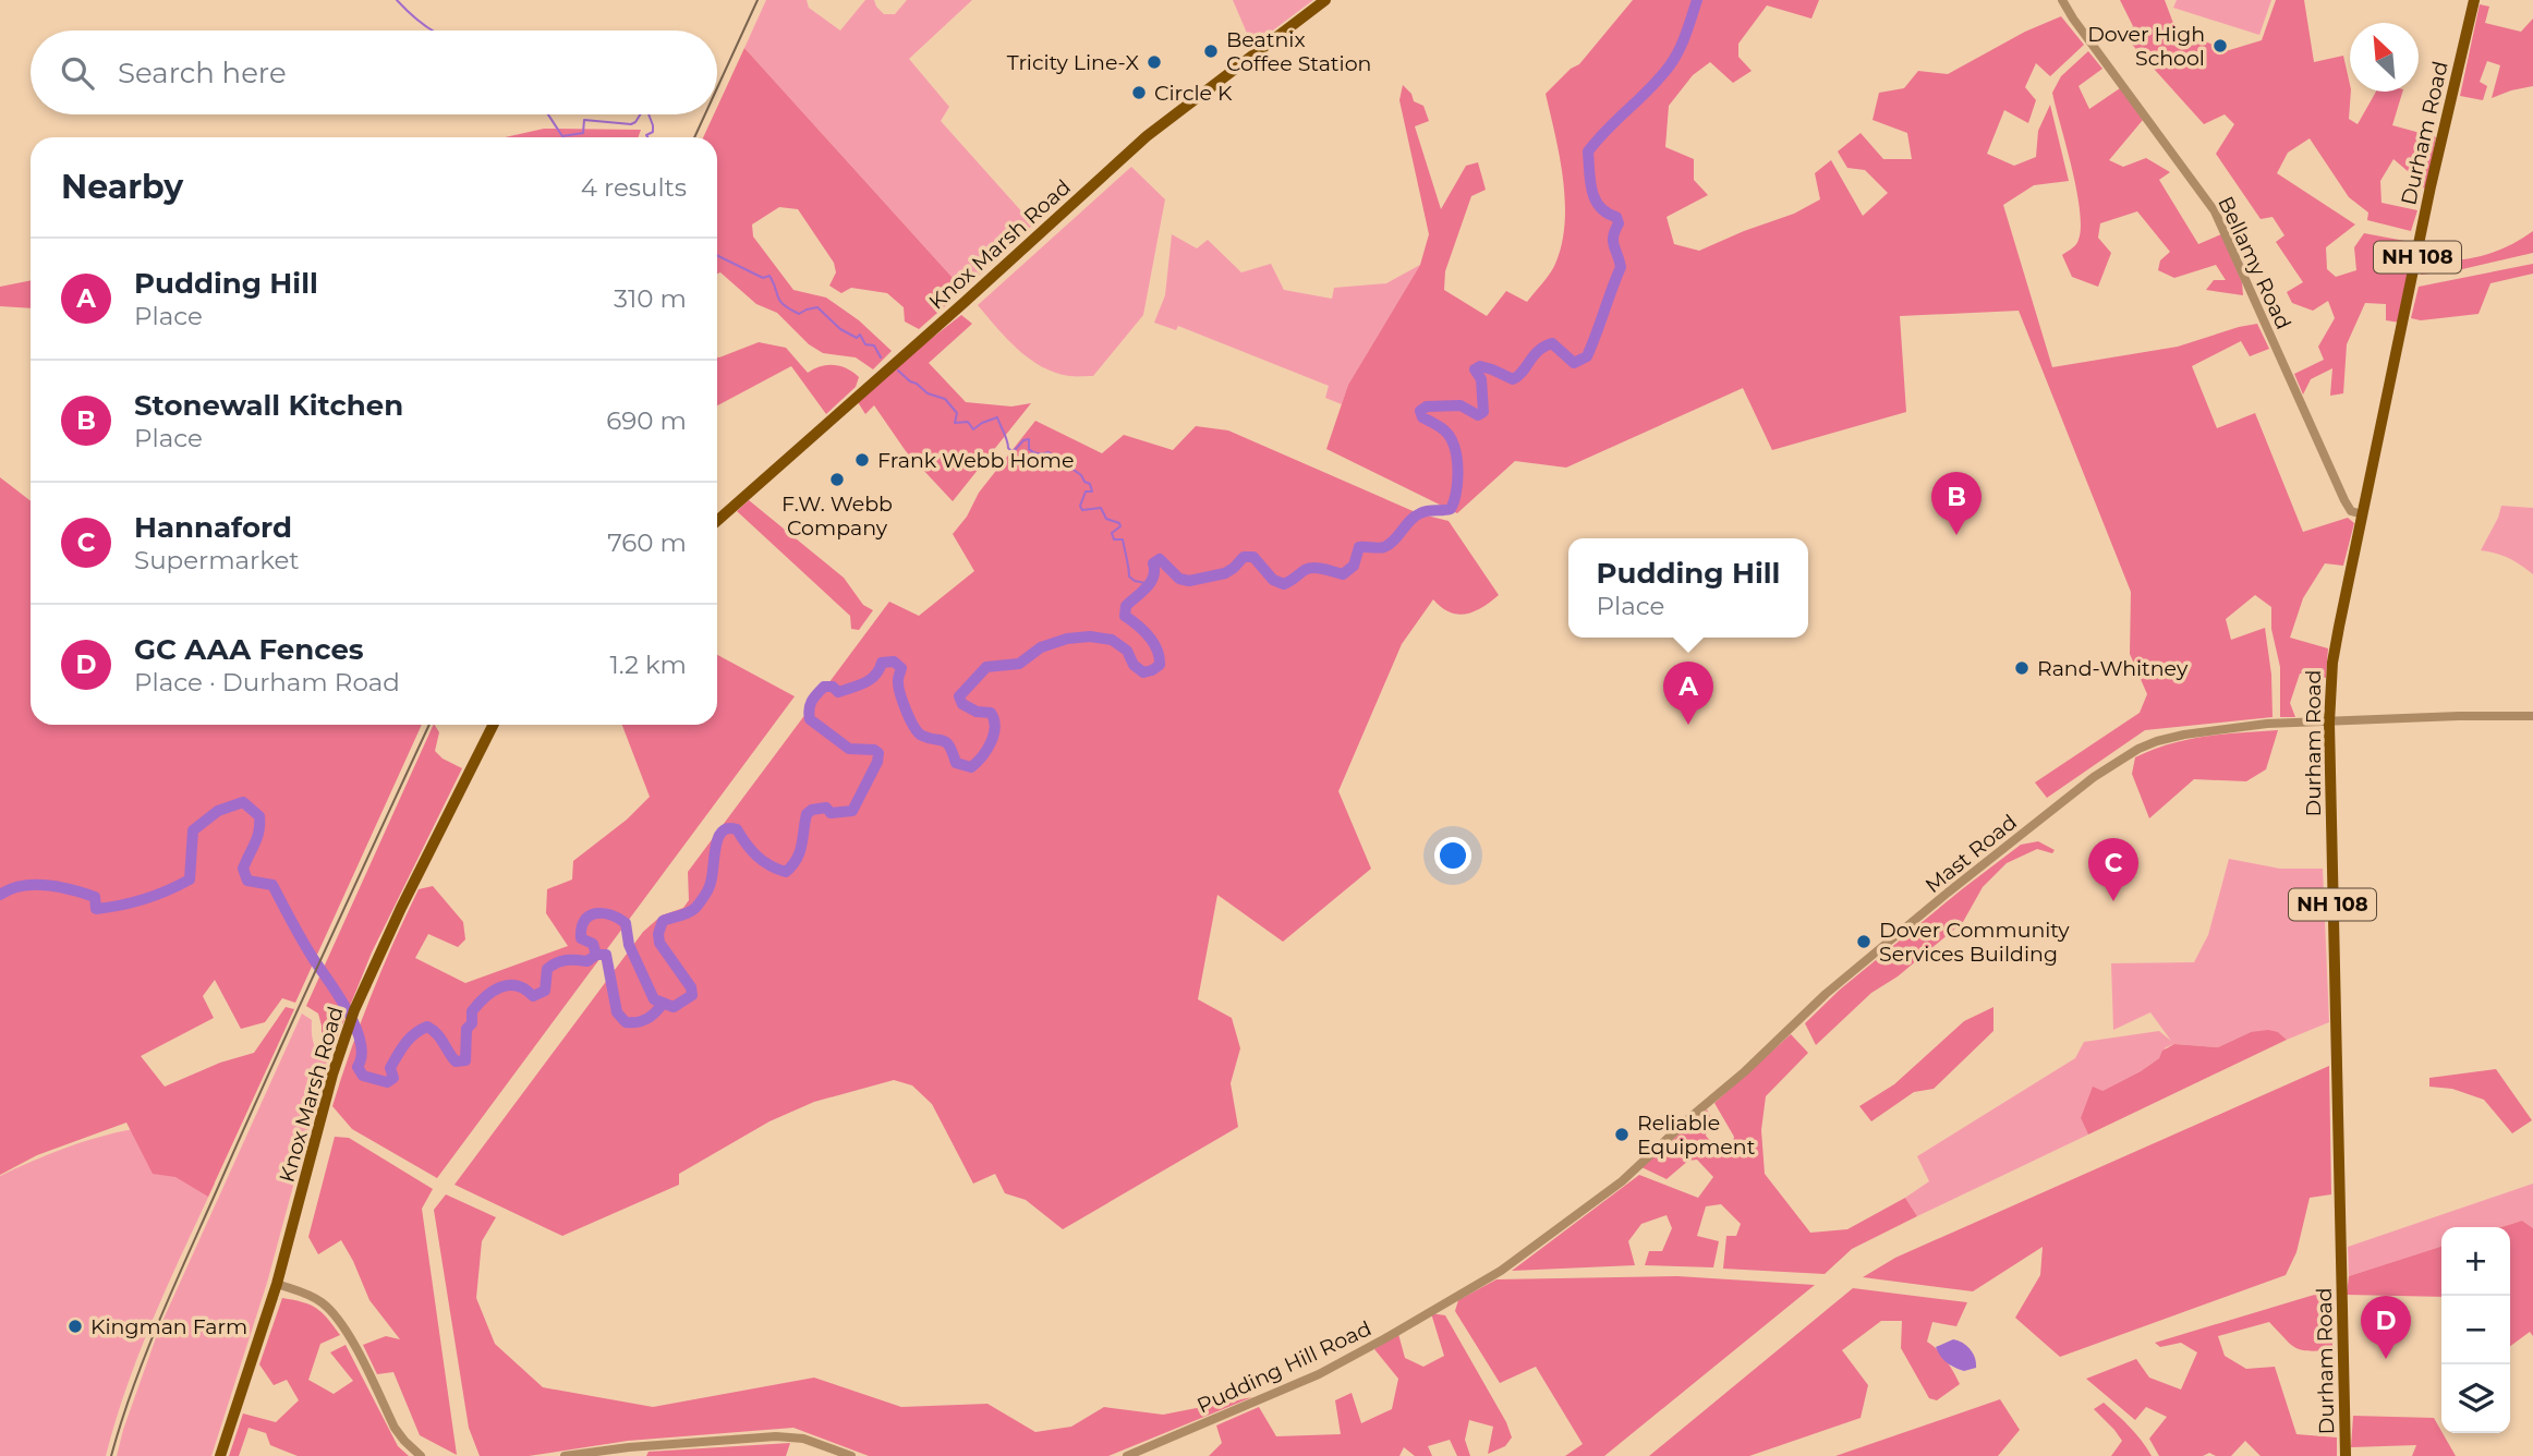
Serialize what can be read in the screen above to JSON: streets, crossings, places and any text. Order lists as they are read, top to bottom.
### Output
{
  "streets": {
    "main road": ["Durham Road", "Knox Marsh Road", "NH 108"],
    "street": ["Bellamy Road", "Mast Road", "Pudding Hill Road"]
  },
  "crossings": [
    ["Durham Road", "Bellamy Road"],
    ["Durham Road", "Mast Road"],
    ["Mast Road", "Pudding Hill Road"]
  ],
  "places": [
    "Dover High School",
    "Beatnix Coffee Station",
    "Tricity Line-X",
    "Circle K",
    "Frank Webb Home",
    "F.W. Webb Company",
    "Rand-Whitney",
    "Dover Community Services Building",
    "Reliable Equipment",
    "Kingman Farm"
  ],
  "north": "top left",
  "page": {
    "search": "Search here",
    "heading": ["Nearby", "4 results"],
    "list": [
      {
        "mark": "A",
        "name": "Pudding Hill",
        "note": "Place",
        "value": "310 m"
      },
      {
        "mark": "B",
        "name": "Stonewall Kitchen",
        "note": "Place",
        "value": "690 m"
      },
      {
        "mark": "C",
        "name": "Hannaford",
        "note": "Supermarket",
        "value": "760 m"
      },
      {
        "mark": "D",
        "name": "GC AAA Fences",
        "note": "Place · Durham Road",
        "value": "1.2 km"
      }
    ],
    "pins": [
      "B",
      "A",
      "C",
      "D"
    ],
    "popup": ["Pudding Hill", "Place"],
    "map_buttons": ["+", "−"]
  }
}
